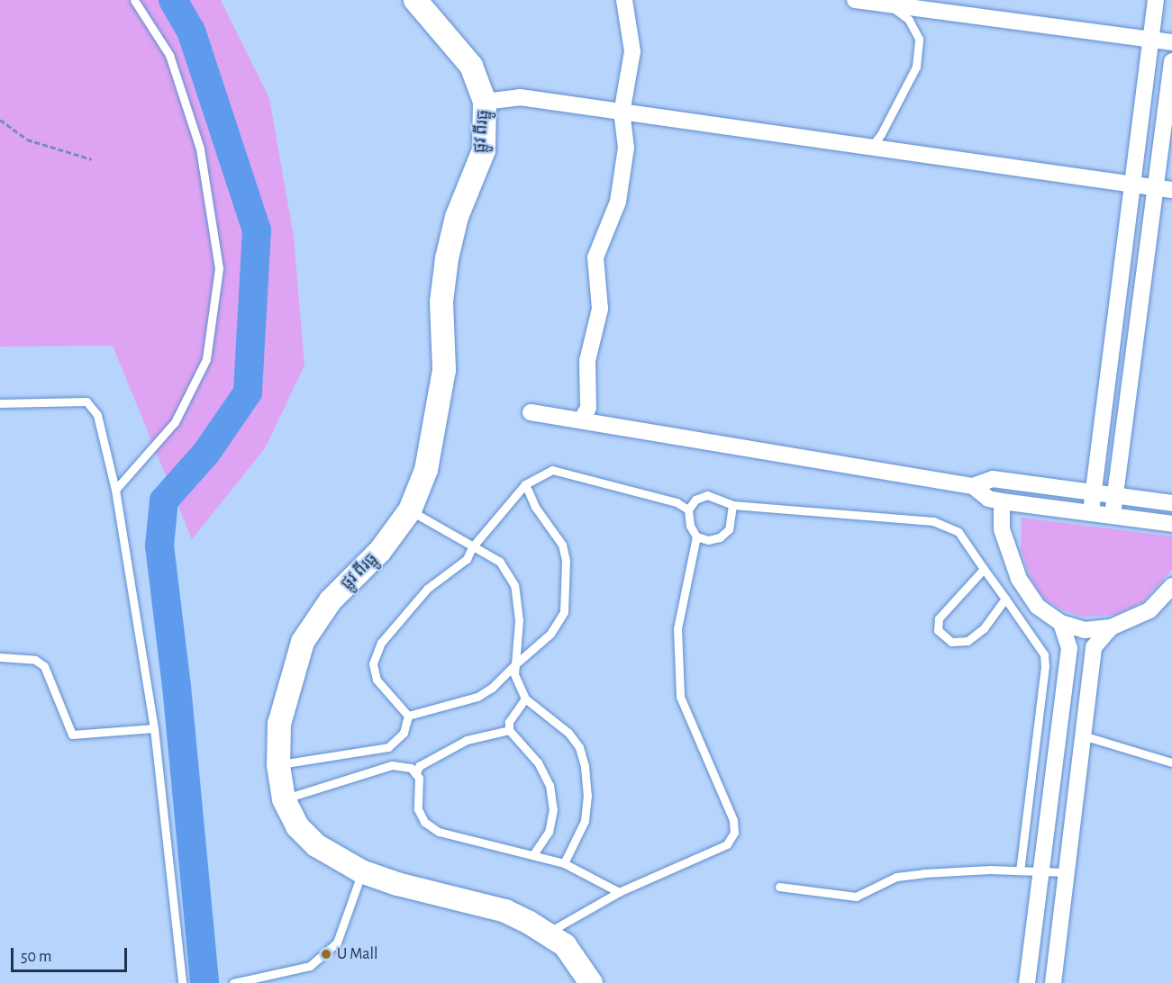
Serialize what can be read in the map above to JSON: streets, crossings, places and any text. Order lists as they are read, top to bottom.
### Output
{
  "streets": {
    "main road": ["ផ្លូវ ពីរធ្នូ"]
  },
  "places": ["U Mall"],
  "scale_bar": "50 m"
}
